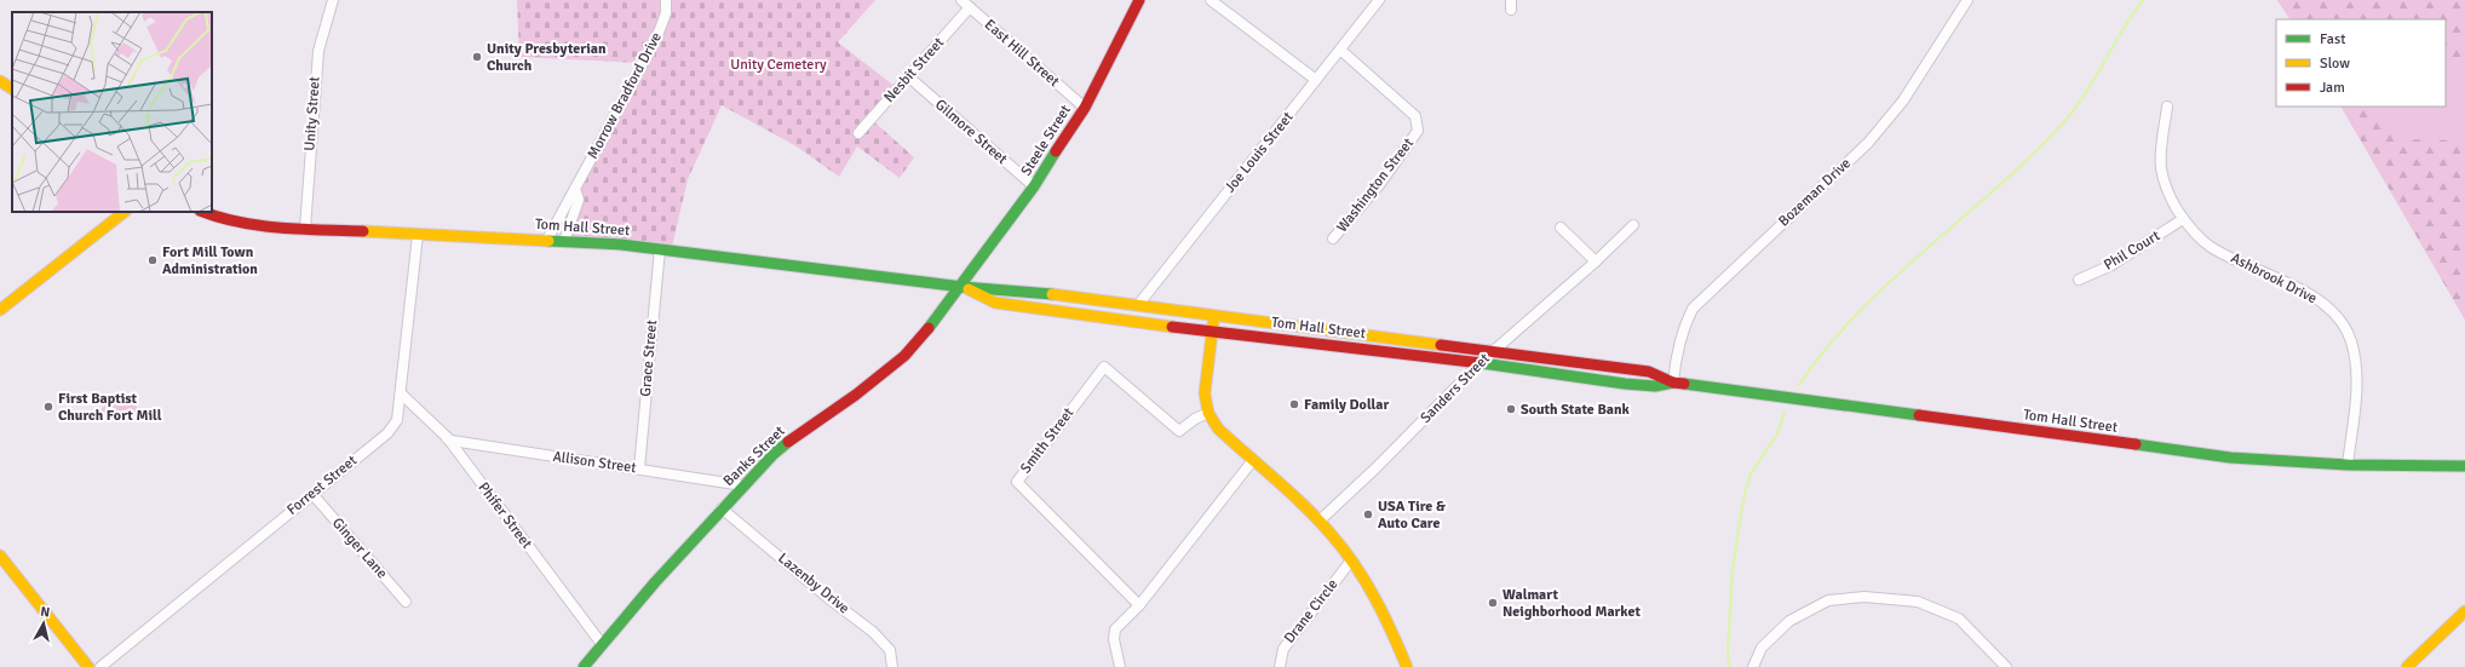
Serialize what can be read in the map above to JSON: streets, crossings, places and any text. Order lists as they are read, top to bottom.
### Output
{
  "streets": {
    "main road": ["Steele Street", "Tom Hall Street", "Banks Street"],
    "street": [
      "East Hill Street",
      "Nesbit Street",
      "Morrow Bradford Drive",
      "Unity Street",
      "Gilmore Street",
      "Joe Louis Street",
      "Washington Street",
      "Bozeman Drive",
      "Phil Court",
      "Ashbrook Drive",
      "Grace Street",
      "Sanders Street",
      "Smith Street",
      "Allison Street",
      "Forrest Street",
      "Phifer Street",
      "Ginger Lane",
      "Lazenby Drive",
      "Drane Circle"
    ]
  },
  "crossings": [
    ["East Hill Street", "Nesbit Street"],
    ["East Hill Street", "Steele Street"],
    ["Nesbit Street", "Gilmore Street"],
    ["Morrow Bradford Drive", "Tom Hall Street"],
    ["Unity Street", "Tom Hall Street"],
    ["Gilmore Street", "Steele Street"],
    ["Steele Street", "Tom Hall Street"],
    ["Steele Street", "Banks Street"],
    ["Joe Louis Street", "Washington Street"],
    ["Joe Louis Street", "Tom Hall Street"],
    ["Bozeman Drive", "Tom Hall Street"],
    ["Tom Hall Street", "Ashbrook Drive"],
    ["Tom Hall Street", "Grace Street"],
    ["Tom Hall Street", "Sanders Street"],
    ["Tom Hall Street", "Banks Street"],
    ["Tom Hall Street", "Forrest Street"],
    ["Phil Court", "Ashbrook Drive"],
    ["Grace Street", "Allison Street"],
    ["Banks Street", "Allison Street"],
    ["Banks Street", "Phifer Street"],
    ["Banks Street", "Lazenby Drive"],
    ["Allison Street", "Phifer Street"],
    ["Forrest Street", "Phifer Street"],
    ["Forrest Street", "Ginger Lane"]
  ],
  "parks": ["Unity Cemetery"],
  "places": [
    "Unity Presbyterian Church",
    "Fort Mill Town Administration",
    "Family Dollar",
    "First Baptist Church Fort Mill",
    "South State Bank",
    "USA Tire & Auto Care",
    "Walmart Neighborhood Market"
  ],
  "legend": ["Fast", "Slow", "Jam"],
  "north": "top"
}
